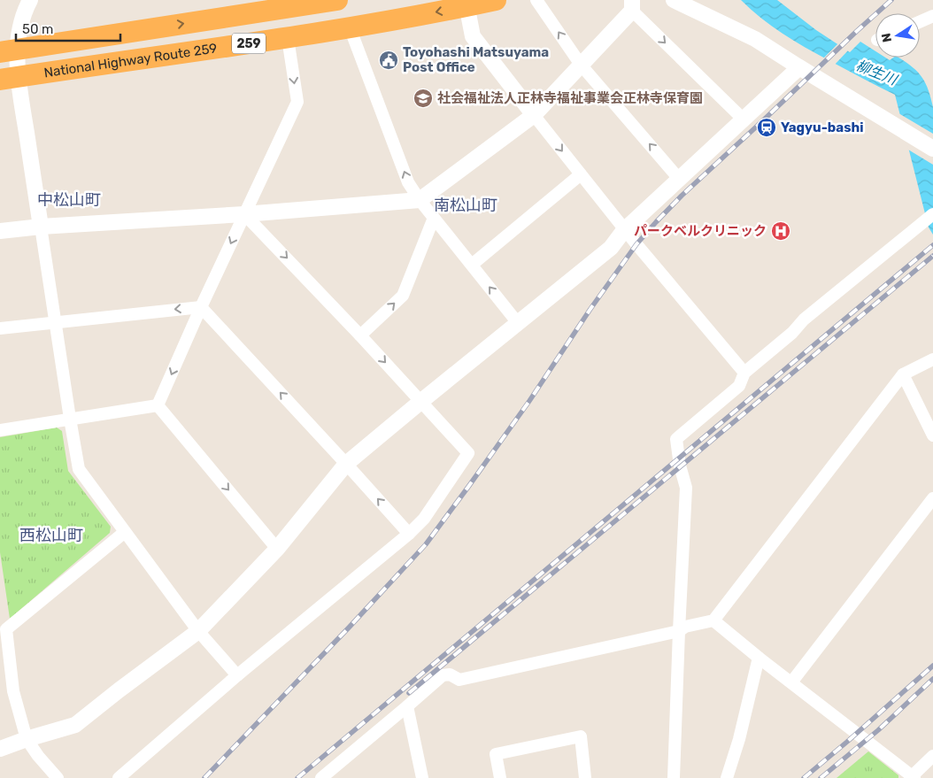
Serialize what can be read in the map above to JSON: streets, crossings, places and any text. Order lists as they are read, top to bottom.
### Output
{
  "streets": {
    "highway": ["259", "National Highway Route 259"]
  },
  "districts": ["中松山町", "南松山町", "西松山町"],
  "water": ["柳生川"],
  "places": {
    "public building": ["Toyohashi Matsuyama Post Office"],
    "school or university": ["社会福祉法人正林寺福祉事業会正林寺保育園"],
    "station": ["Yagyu-bashi"],
    "hospital": ["パークベルクリニック"]
  },
  "scale_bar": "50 m",
  "north": "left"
}
